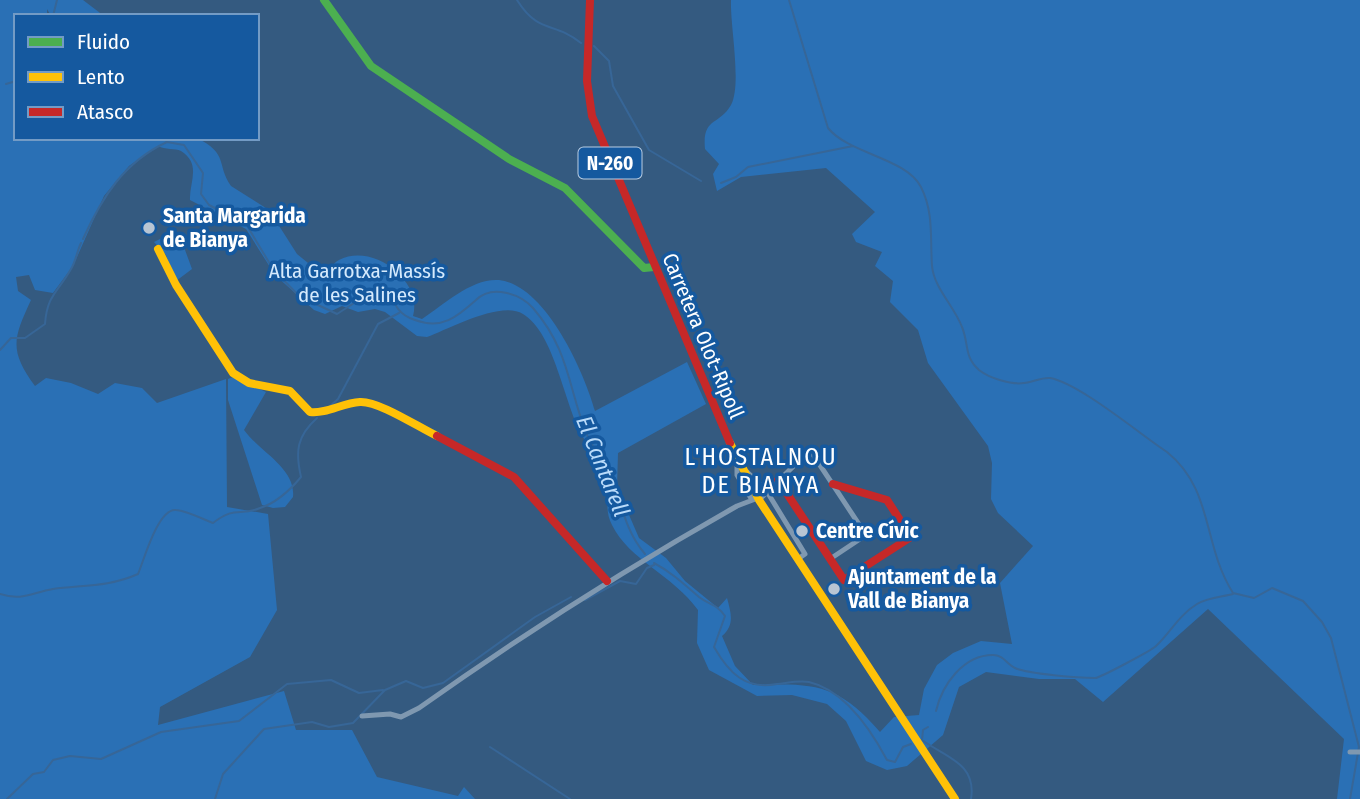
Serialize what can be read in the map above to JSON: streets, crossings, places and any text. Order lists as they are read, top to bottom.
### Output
{
  "streets": {
    "street": ["N-260", "Carretera Olot-Ripoll"]
  },
  "districts": ["L'HOSTALNOU DE BIANYA"],
  "water": ["El Cantarell"],
  "parks": ["Alta Garrotxa-Massís de les Salines"],
  "places": ["Santa Margarida de Bianya", "Centre Cívic", "Ajuntament de la Vall de Bianya"],
  "legend": ["Fluido", "Lento", "Atasco"]
}
